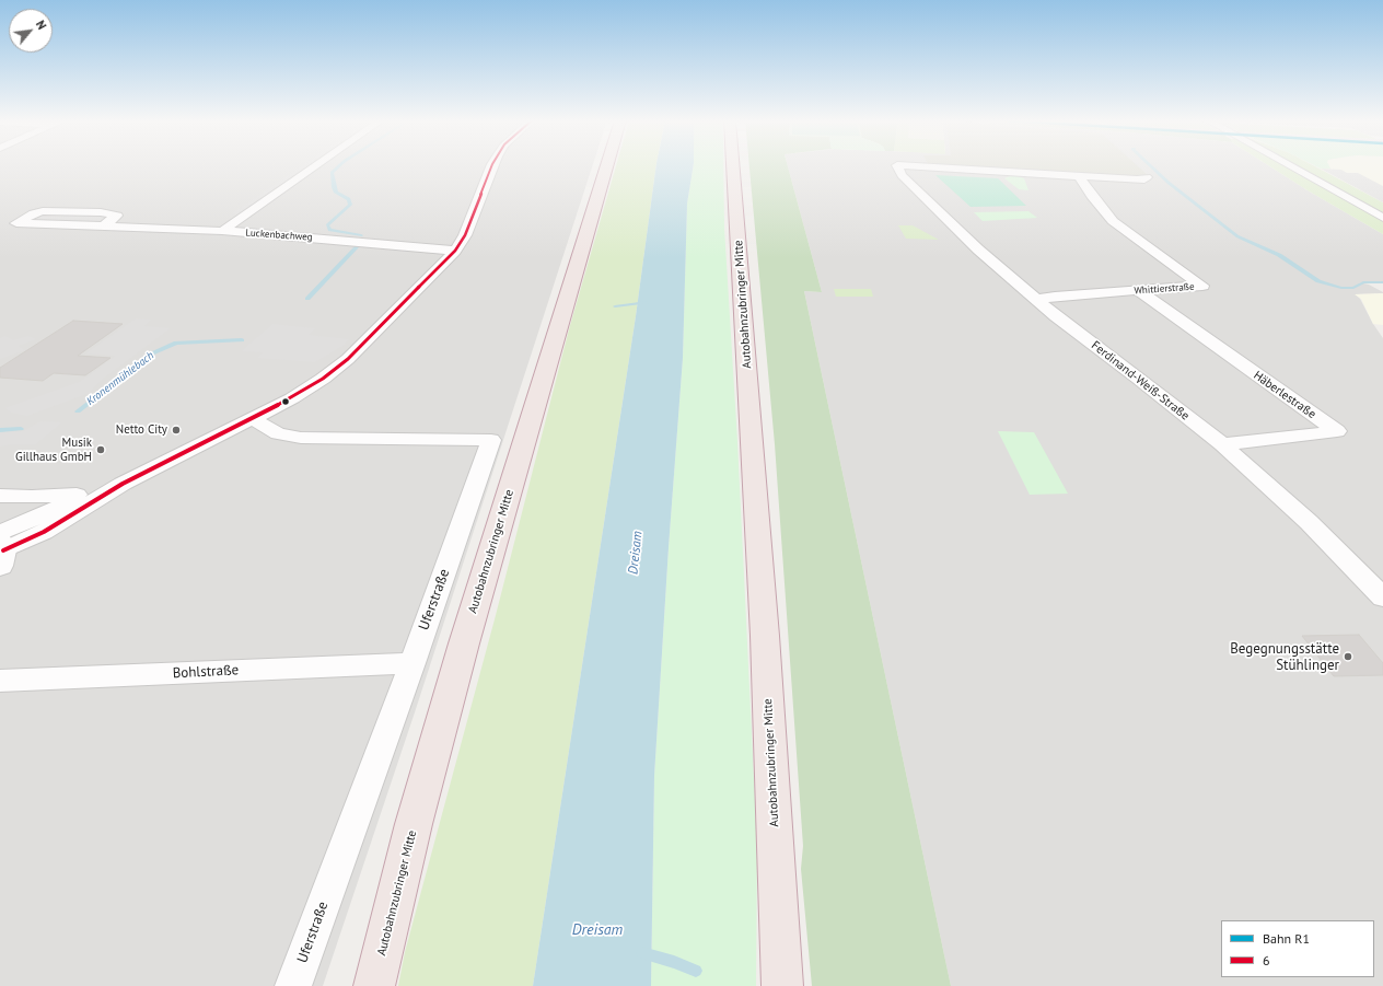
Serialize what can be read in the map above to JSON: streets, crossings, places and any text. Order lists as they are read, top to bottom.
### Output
{
  "streets": {
    "highway": ["Autobahnzubringer Mitte"],
    "street": [
      "Luckenbachweg",
      "Whittierstraße",
      "Ferdinand-Weiß-Straße",
      "Häberlestraße",
      "Uferstraße",
      "Bohlstraße"
    ]
  },
  "crossings": [
    ["Whittierstraße", "Ferdinand-Weiß-Straße"],
    ["Whittierstraße", "Häberlestraße"],
    ["Ferdinand-Weiß-Straße", "Häberlestraße"],
    ["Uferstraße", "Bohlstraße"]
  ],
  "water": ["Kronenmühlebach", "Dreisam"],
  "places": ["Netto City", "Musik Gillhaus GmbH", "Begegnungsstätte Stühlinger"],
  "lines": ["transit line 6"],
  "legend": ["Bahn R1", "6"],
  "north": "top right"
}
